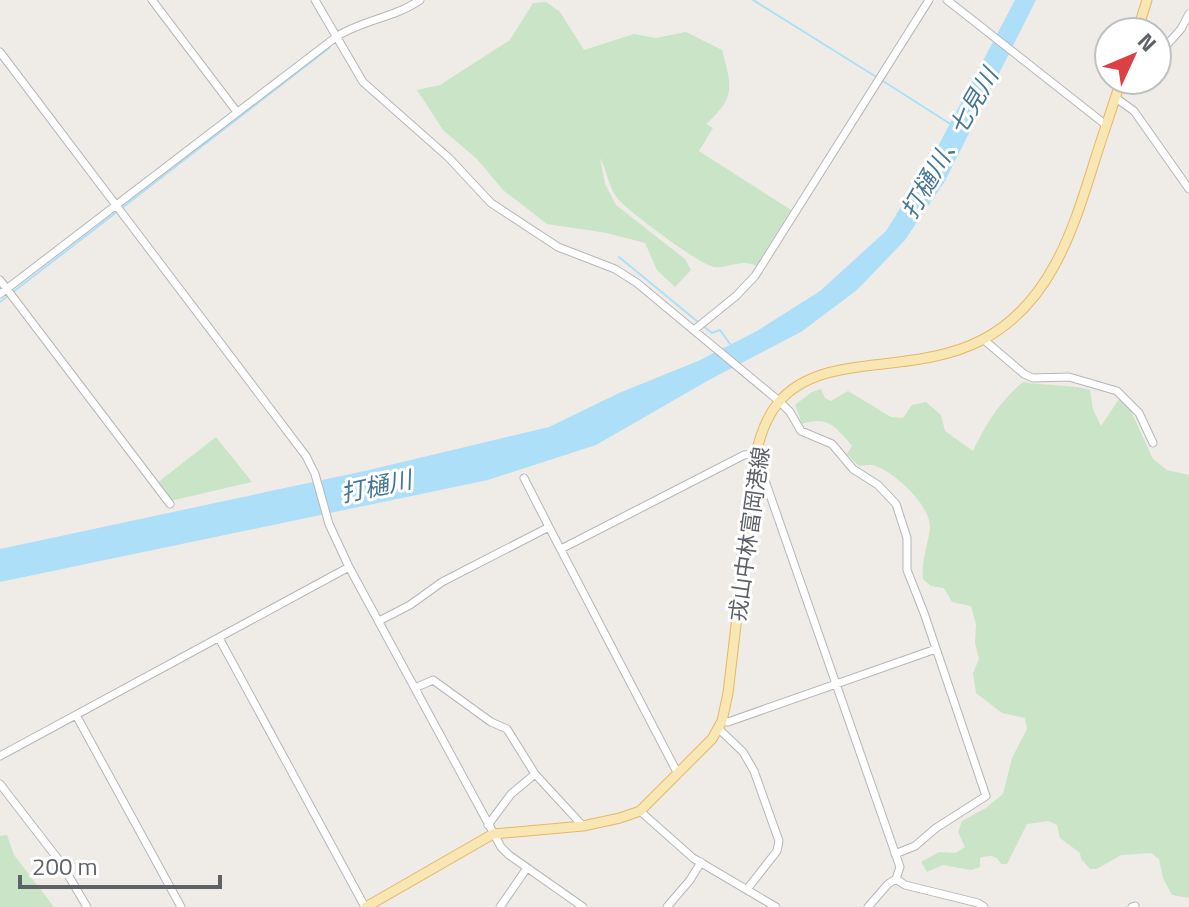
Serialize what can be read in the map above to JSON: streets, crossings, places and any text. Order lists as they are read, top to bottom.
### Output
{
  "streets": {
    "main road": ["戎山中林富岡港線"]
  },
  "water": ["打樋川、七見川", "打樋川"],
  "scale_bar": "200 m",
  "north": "top right"
}
